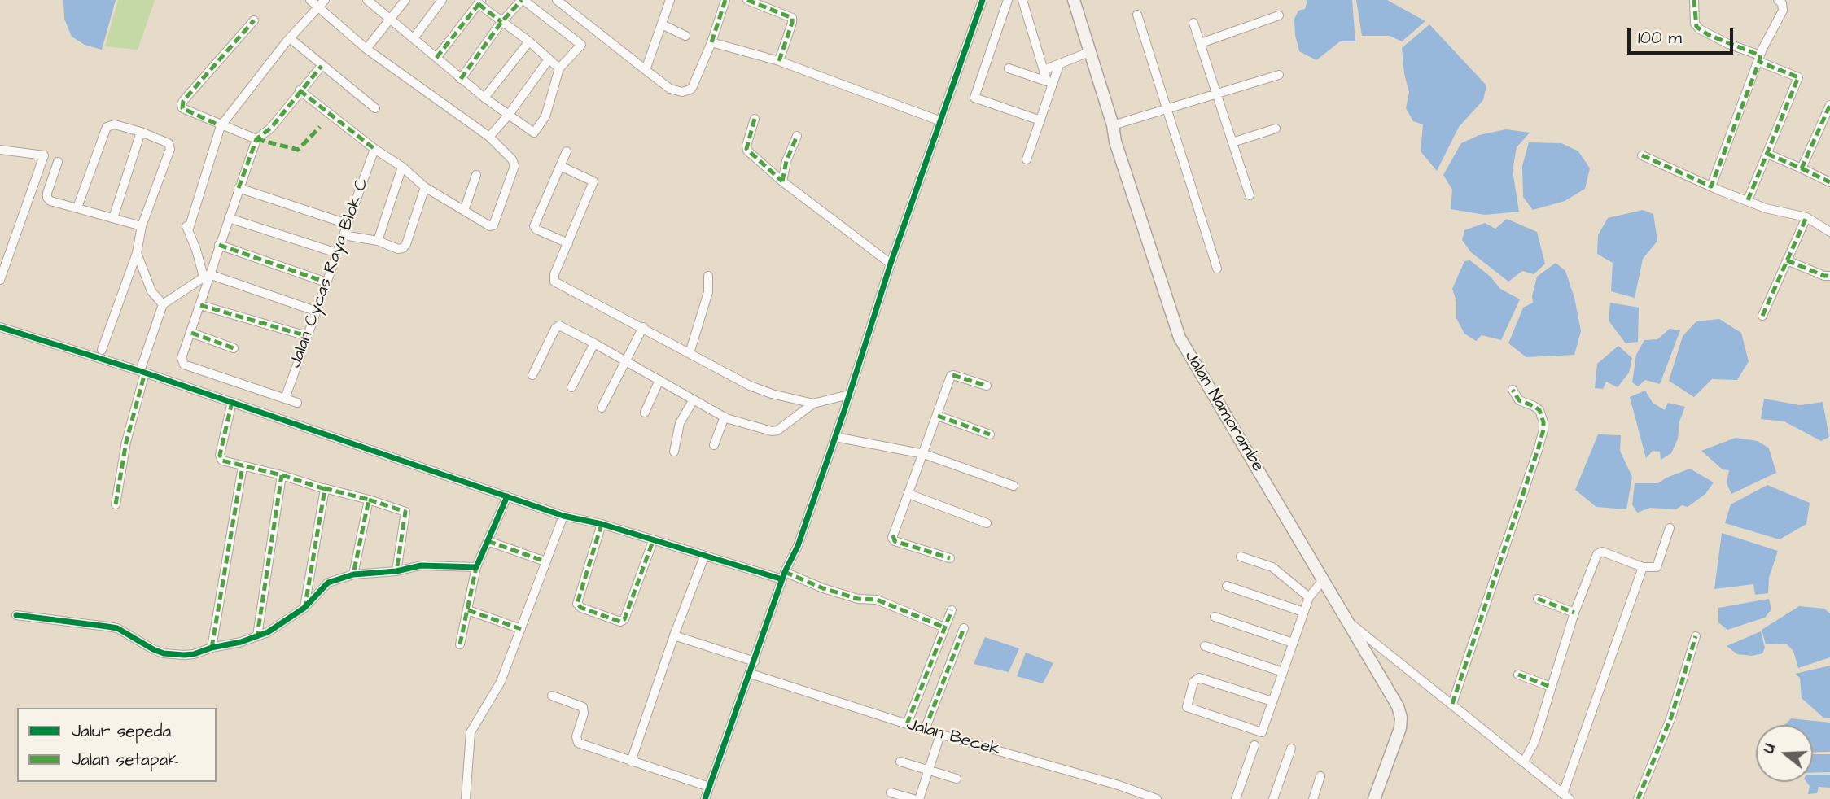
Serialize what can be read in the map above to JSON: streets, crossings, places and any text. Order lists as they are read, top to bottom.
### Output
{
  "streets": {
    "main road": ["Jalan Namorambe"],
    "street": ["Jalan Cycas Raya Blok C", "Jalan Becek"]
  },
  "legend": ["Jalur sepeda", "Jalan setapak"],
  "scale_bar": "100 m",
  "north": "left"
}
